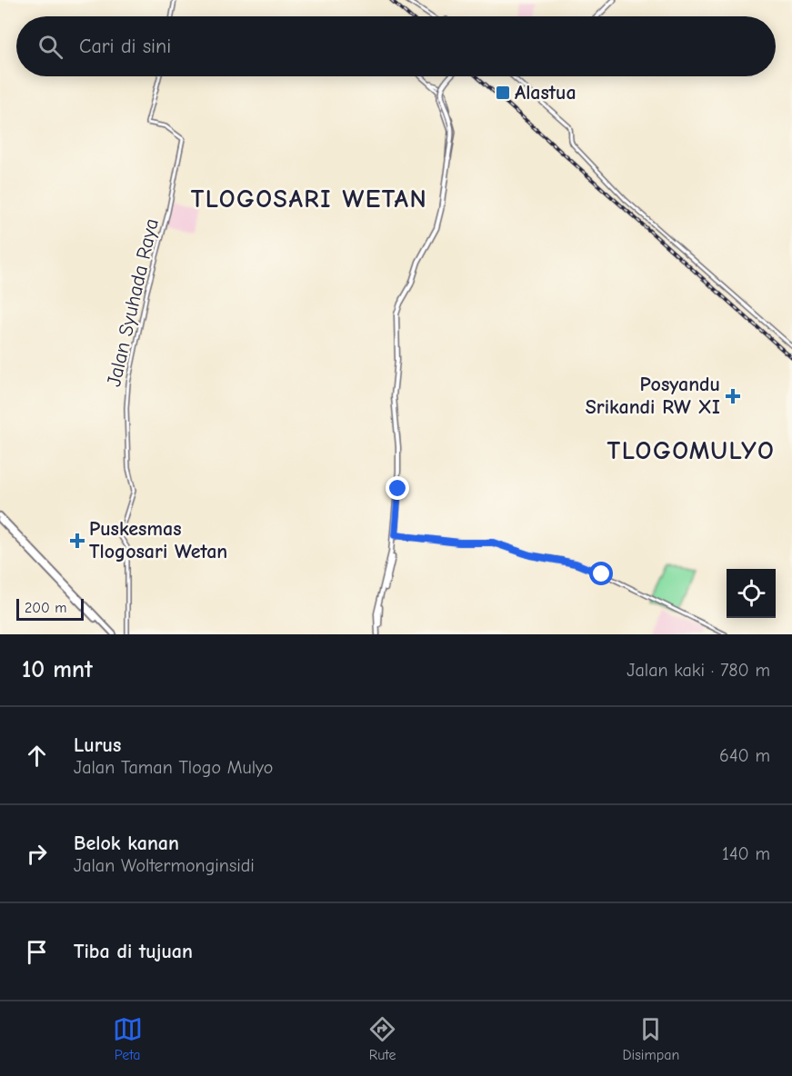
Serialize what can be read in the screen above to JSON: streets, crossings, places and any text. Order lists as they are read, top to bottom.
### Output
{
  "streets": {
    "street": ["Jalan Syuhada Raya"]
  },
  "districts": ["TLOGOSARI WETAN", "TLOGOMULYO"],
  "places": {
    "transit": ["Alastua"],
    "health": ["Posyandu Srikandi RW XI", "Puskesmas Tlogosari Wetan"]
  },
  "scale_bar": "200 m",
  "page": {
    "search": "Cari di sini",
    "scale": "200 m",
    "heading": ["10 mnt", "Jalan kaki · 780 m"],
    "list": [
      ["Lurus", "Jalan Taman Tlogo Mulyo", "640 m"],
      ["Belok kanan", "Jalan Woltermonginsidi", "140 m"],
      "Tiba di tujuan"
    ],
    "nav": ["Peta", "Rute", "Disimpan"]
  }
}
